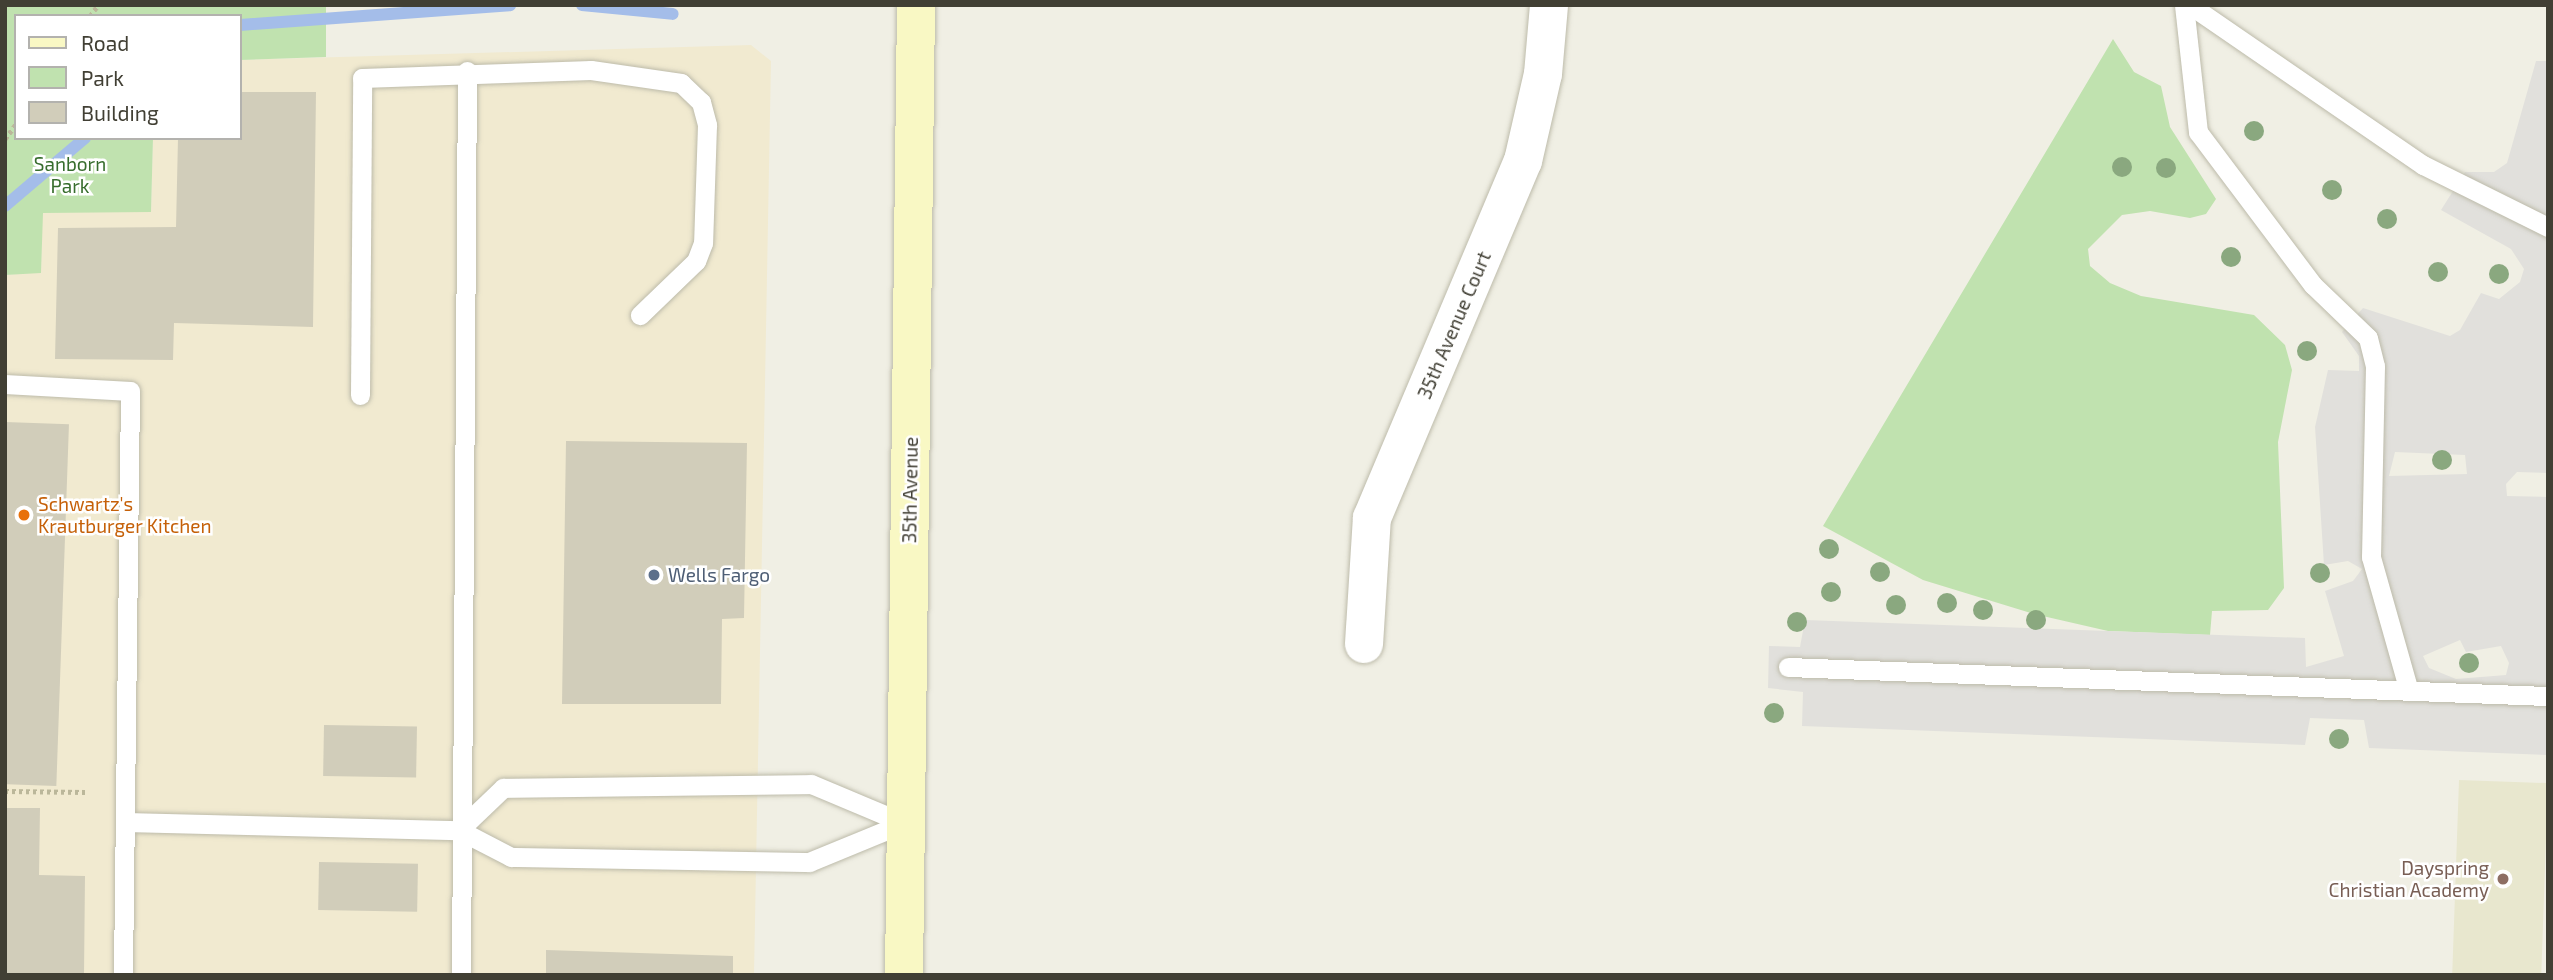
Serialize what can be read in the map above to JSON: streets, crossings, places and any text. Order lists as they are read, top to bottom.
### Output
{
  "streets": {
    "main road": ["35th Avenue"],
    "street": ["35th Avenue Court"]
  },
  "parks": ["Sanborn Park"],
  "places": ["Schwartz's Krautburger Kitchen", "Wells Fargo", "Dayspring Christian Academy"],
  "legend": ["Road", "Park", "Building"]
}
